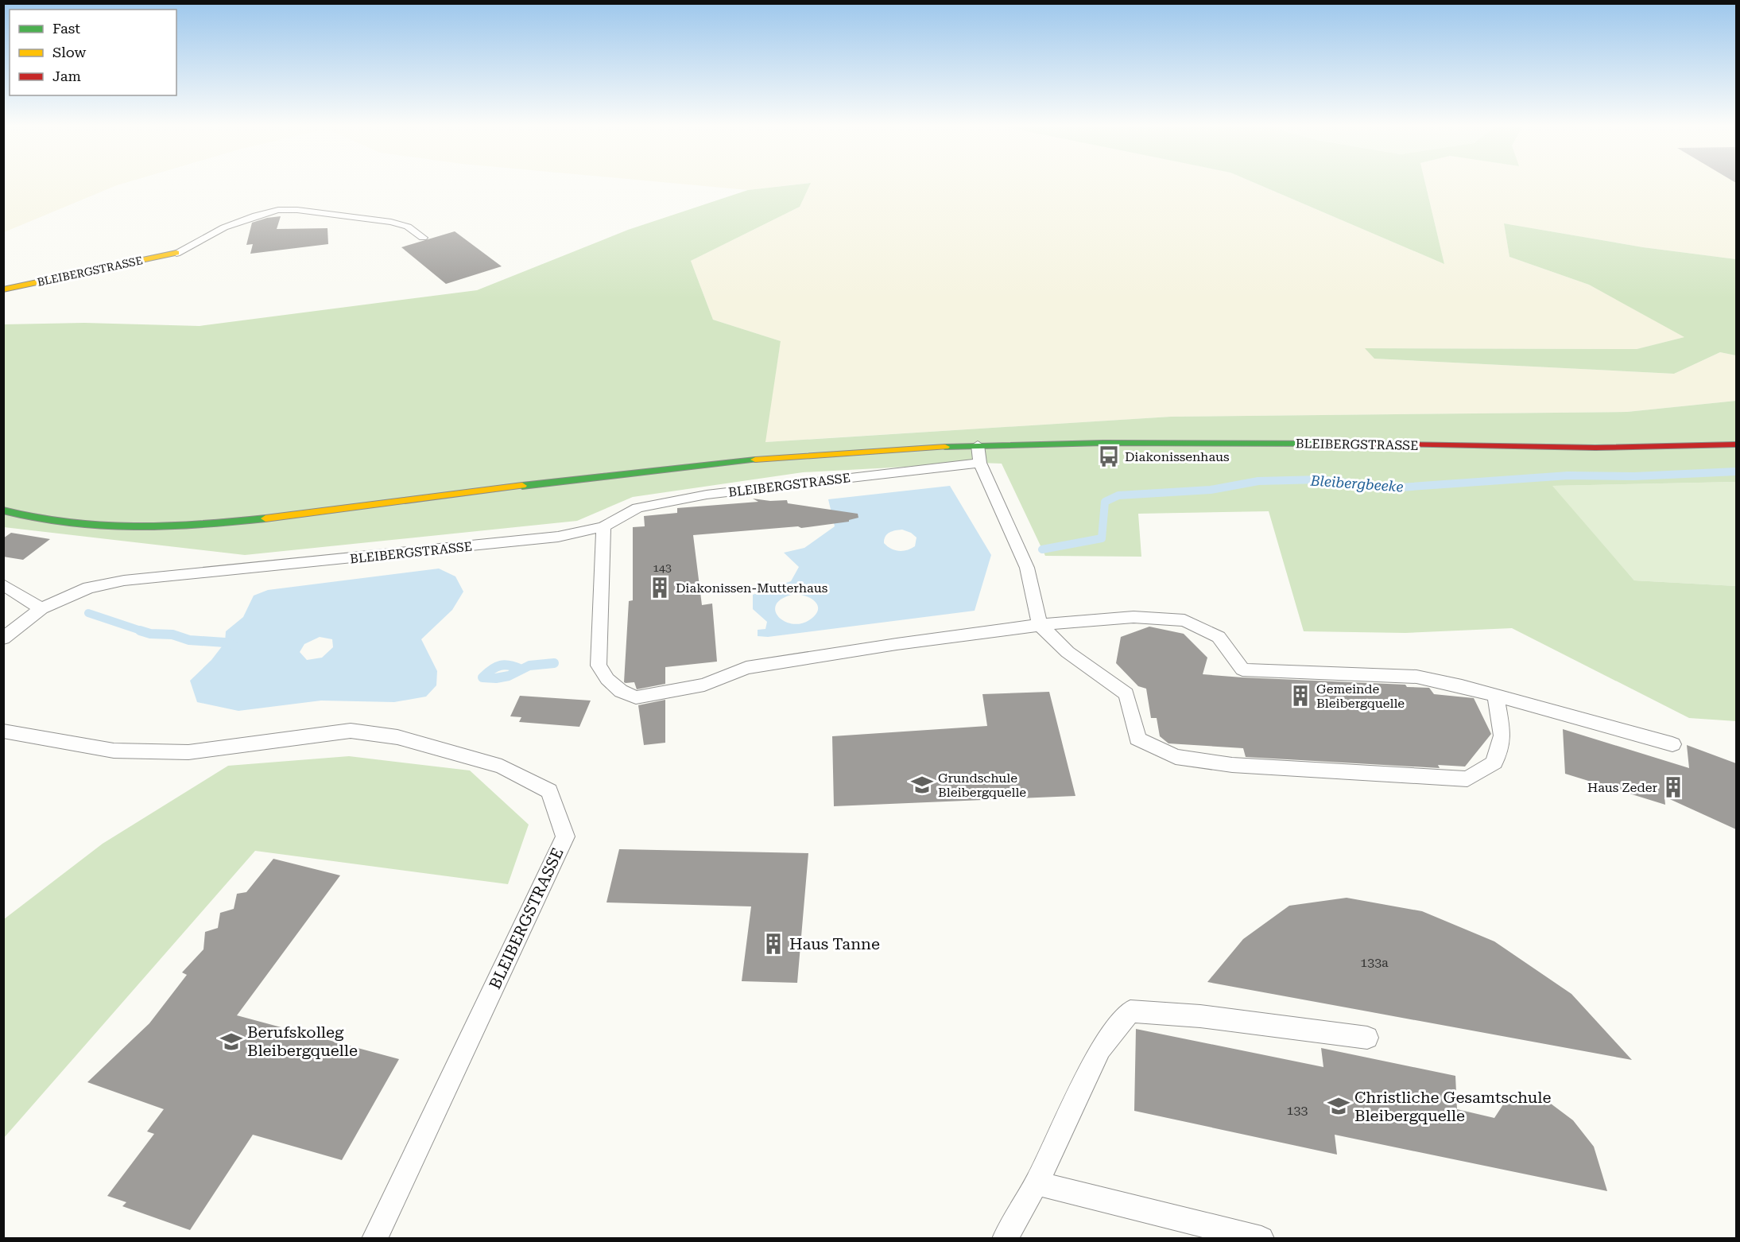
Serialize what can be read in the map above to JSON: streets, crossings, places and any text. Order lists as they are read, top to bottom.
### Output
{
  "streets": {
    "street": ["BLEIBERGSTRASSE"]
  },
  "water": ["Bleibergbeeke"],
  "places": {
    "bus stop": ["Diakonissenhaus"],
    "building": [
      "Diakonissen-Mutterhaus",
      "Gemeinde Bleibergquelle",
      "Haus Zeder",
      "Haus Tanne"
    ],
    "school or university": ["Grundschule Bleibergquelle", "Berufskolleg Bleibergquelle", "Christliche Gesamtschule Bleibergquelle"]
  },
  "house_numbers": ["143", "133a", "133"],
  "legend": ["Fast", "Slow", "Jam"]
}
